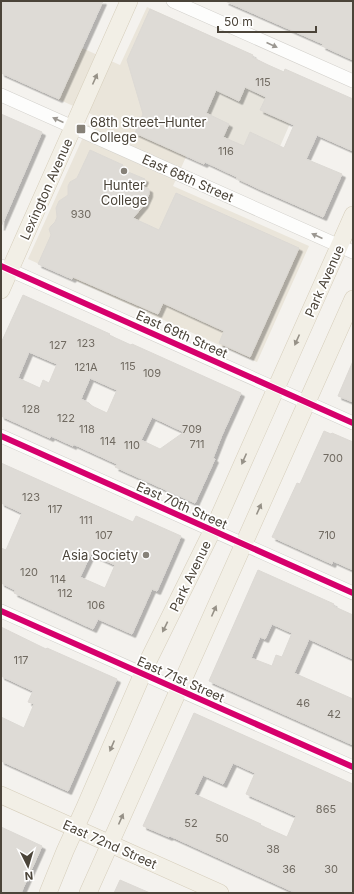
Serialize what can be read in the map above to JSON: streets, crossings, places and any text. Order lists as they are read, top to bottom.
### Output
{
  "streets": {
    "main road": ["Lexington Avenue", "Park Avenue", "East 72nd Street"],
    "street": [
      "East 68th Street",
      "East 69th Street",
      "East 70th Street",
      "East 71st Street"
    ]
  },
  "crossings": [
    ["East 68th Street", "Lexington Avenue"],
    ["East 68th Street", "Park Avenue"],
    ["Lexington Avenue", "East 69th Street"],
    ["Park Avenue", "East 69th Street"],
    ["Park Avenue", "East 70th Street"],
    ["Park Avenue", "East 71st Street"],
    ["Park Avenue", "East 72nd Street"]
  ],
  "one_way": ["East 68th Street", "Lexington Avenue"],
  "places": {
    "transit": ["68th Street–Hunter College"],
    "other": ["Hunter College", "Asia Society"]
  },
  "house_numbers": [
    "115",
    "116",
    "930",
    "123",
    "127",
    "115",
    "121A",
    "109",
    "128",
    "122",
    "118",
    "709",
    "114",
    "711",
    "110",
    "700",
    "123",
    "117",
    "111",
    "107",
    "710",
    "120",
    "114",
    "112",
    "106",
    "117",
    "46",
    "42",
    "865",
    "52",
    "50",
    "38",
    "36",
    "30"
  ],
  "scale_bar": "50 m",
  "north": "bottom"
}
